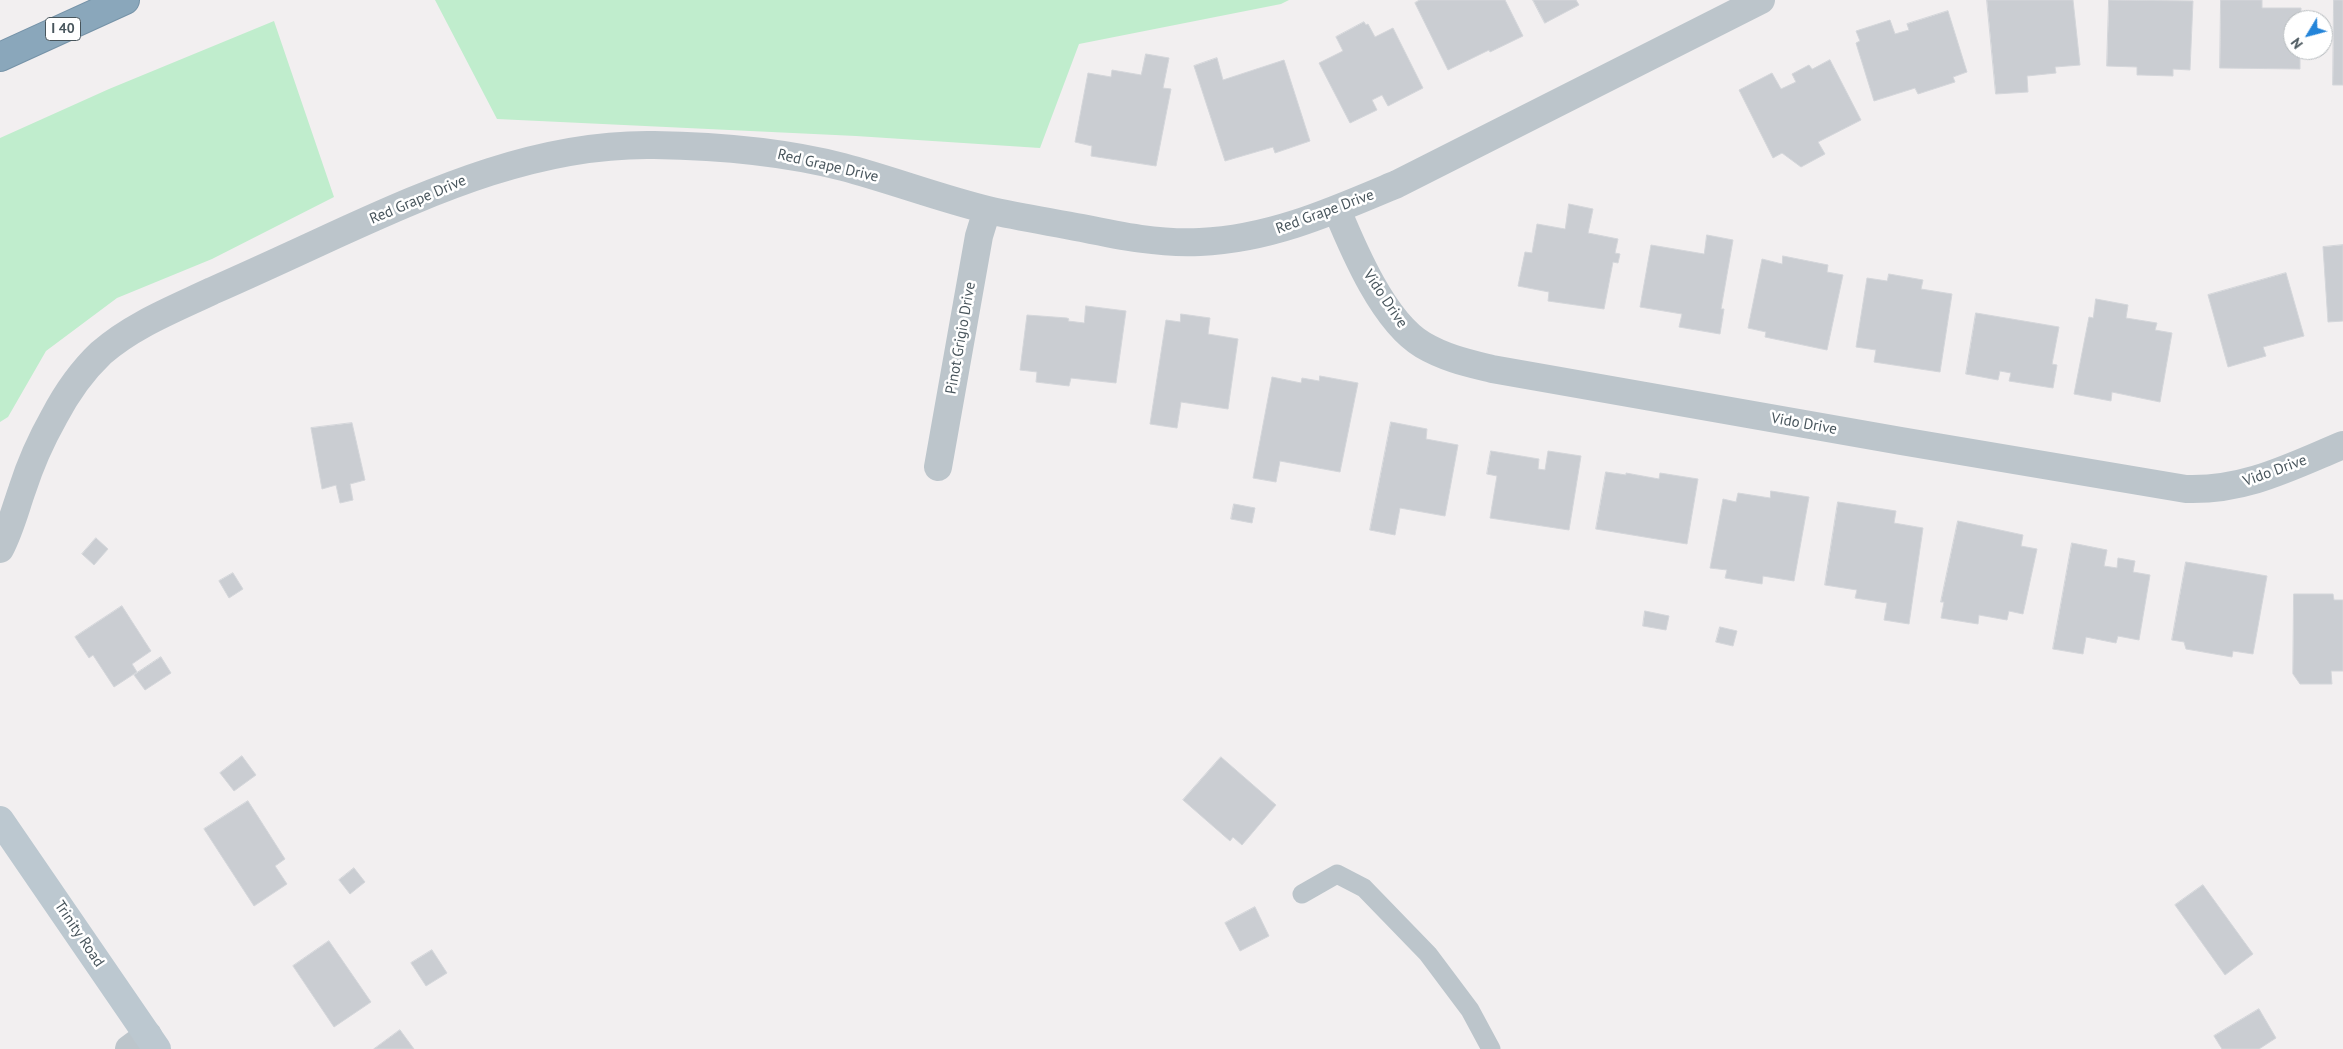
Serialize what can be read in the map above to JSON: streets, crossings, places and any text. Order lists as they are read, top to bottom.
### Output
{
  "streets": {
    "highway": ["I 40"],
    "main road": ["Trinity Road"],
    "street": ["Red Grape Drive", "Vido Drive", "Pinot Grigio Drive"]
  },
  "crossings": [
    ["Red Grape Drive", "Vido Drive"],
    ["Red Grape Drive", "Pinot Grigio Drive"]
  ],
  "north": "bottom left"
}
